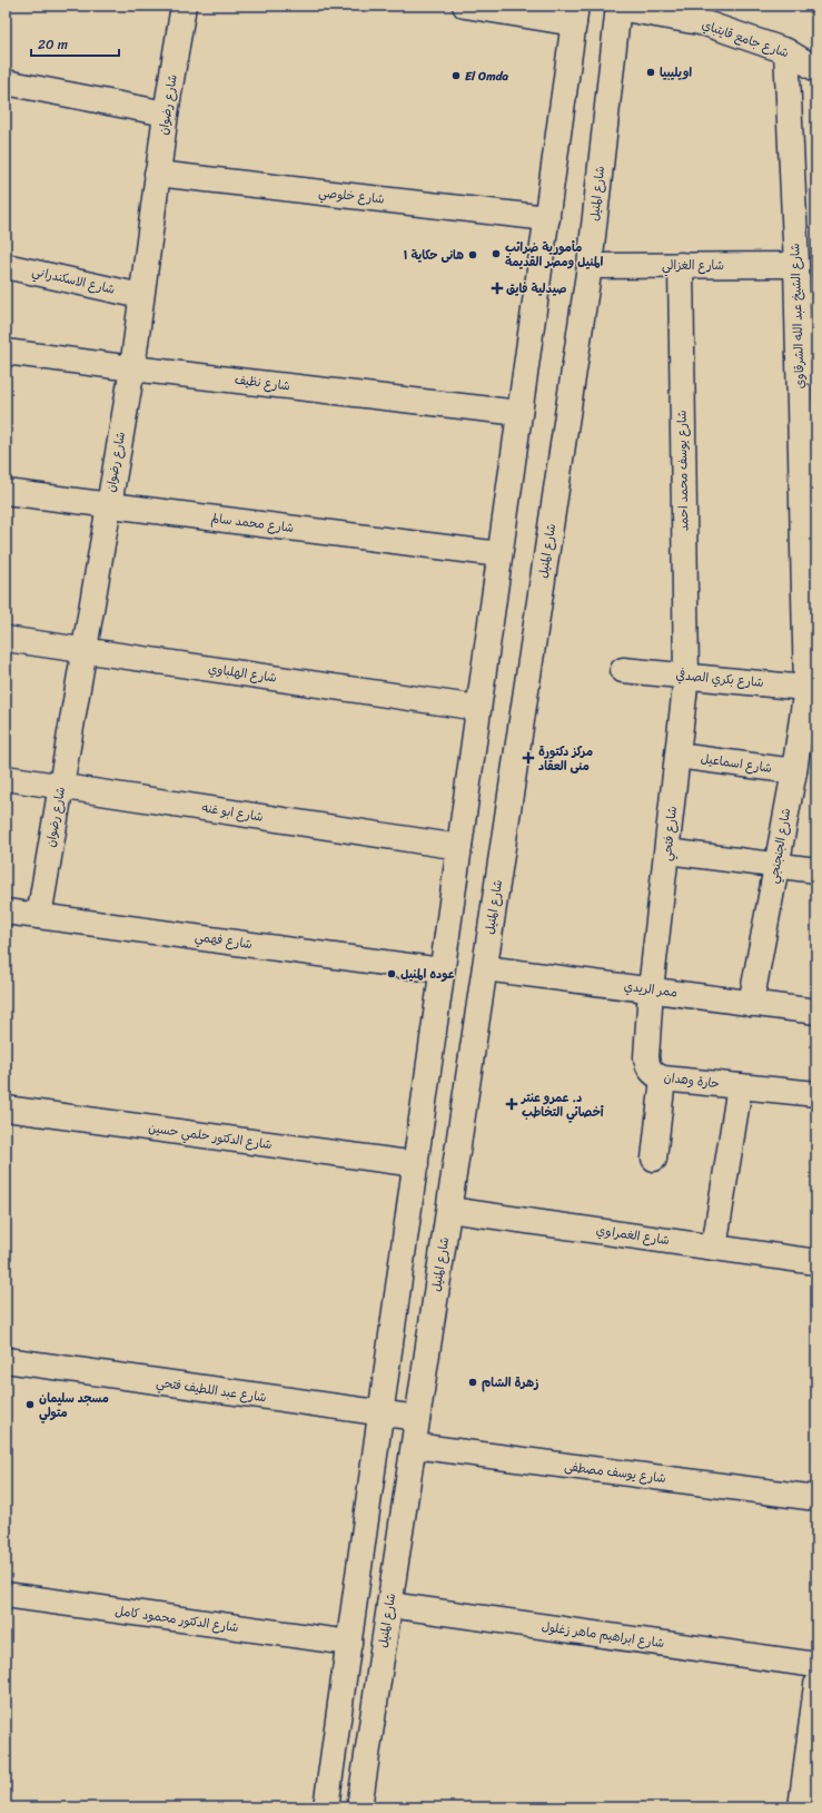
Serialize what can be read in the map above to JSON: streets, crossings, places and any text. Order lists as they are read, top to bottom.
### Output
{
  "streets": {
    "street": [
      "شارع جامع قايتباي",
      "شارع رضوان",
      "شارع المنيل",
      "شارع خلوصي",
      "شارع الغزالي",
      "شارع الاسكندراني",
      "شارع الشيخ عبد الله الشرقاوي",
      "شارع نظيف",
      "شارع يوسف محمد احمد",
      "شارع محمد سالم",
      "شارع الهلباوي",
      "شارع بكري الصدفي",
      "شارع اسماعيل",
      "شارع ابو غنه",
      "شارع فتحي",
      "شارع الجنجنجي",
      "شارع فهمي",
      "ممر الريدي",
      "حارة وهدان",
      "شارع الدكتور حلمي حسين",
      "شارع الغمراوي",
      "شارع عبد اللطيف فتحي",
      "شارع يوسف مصطفى",
      "شارع الدكتور محمود كامل",
      "شارع ابراهيم ماهر زغلول"
    ]
  },
  "crossings": [
    ["شارع جامع قايتباي", "شارع المنيل"],
    ["شارع جامع قايتباي", "شارع الشيخ عبد الله الشرقاوي"],
    ["شارع رضوان", "شارع خلوصي"],
    ["شارع رضوان", "شارع الاسكندراني"],
    ["شارع رضوان", "شارع نظيف"],
    ["شارع رضوان", "شارع محمد سالم"],
    ["شارع رضوان", "شارع الهلباوي"],
    ["شارع رضوان", "شارع ابو غنه"],
    ["شارع رضوان", "شارع فهمي"],
    ["شارع المنيل", "شارع الغزالي"],
    ["شارع المنيل", "ممر الريدي"],
    ["شارع المنيل", "شارع الغمراوي"],
    ["شارع المنيل", "شارع عبد اللطيف فتحي"],
    ["شارع المنيل", "شارع يوسف مصطفى"],
    ["شارع المنيل", "شارع ابراهيم ماهر زغلول"],
    ["شارع الغزالي", "شارع الشيخ عبد الله الشرقاوي"],
    ["شارع الغزالي", "شارع يوسف محمد احمد"],
    ["شارع الشيخ عبد الله الشرقاوي", "شارع بكري الصدفي"],
    ["شارع الشيخ عبد الله الشرقاوي", "شارع الجنجنجي"],
    ["شارع يوسف محمد احمد", "شارع بكري الصدفي"],
    ["شارع يوسف محمد احمد", "شارع فتحي"],
    ["شارع بكري الصدفي", "شارع فتحي"],
    ["شارع بكري الصدفي", "شارع الجنجنجي"],
    ["شارع اسماعيل", "شارع فتحي"],
    ["شارع اسماعيل", "شارع الجنجنجي"],
    ["شارع فتحي", "ممر الريدي"],
    ["شارع فتحي", "حارة وهدان"],
    ["شارع الجنجنجي", "ممر الريدي"],
    ["ممر الريدي", "حارة وهدان"]
  ],
  "places": {
    "other": [
      "اويليبيا",
      "El Omda",
      "مأمورية ضرائب المنيل ومصر القديمة",
      "هانى حكاية ١",
      "عوده المنيل",
      "زهرة الشام",
      "مسجد سليمان متولي"
    ],
    "health": ["صيدلية فايق", "مركز دكتورة منى العقاد", "د. عمرو عنتر أخصائي التخاطب"]
  },
  "scale_bar": "20 m"
}
